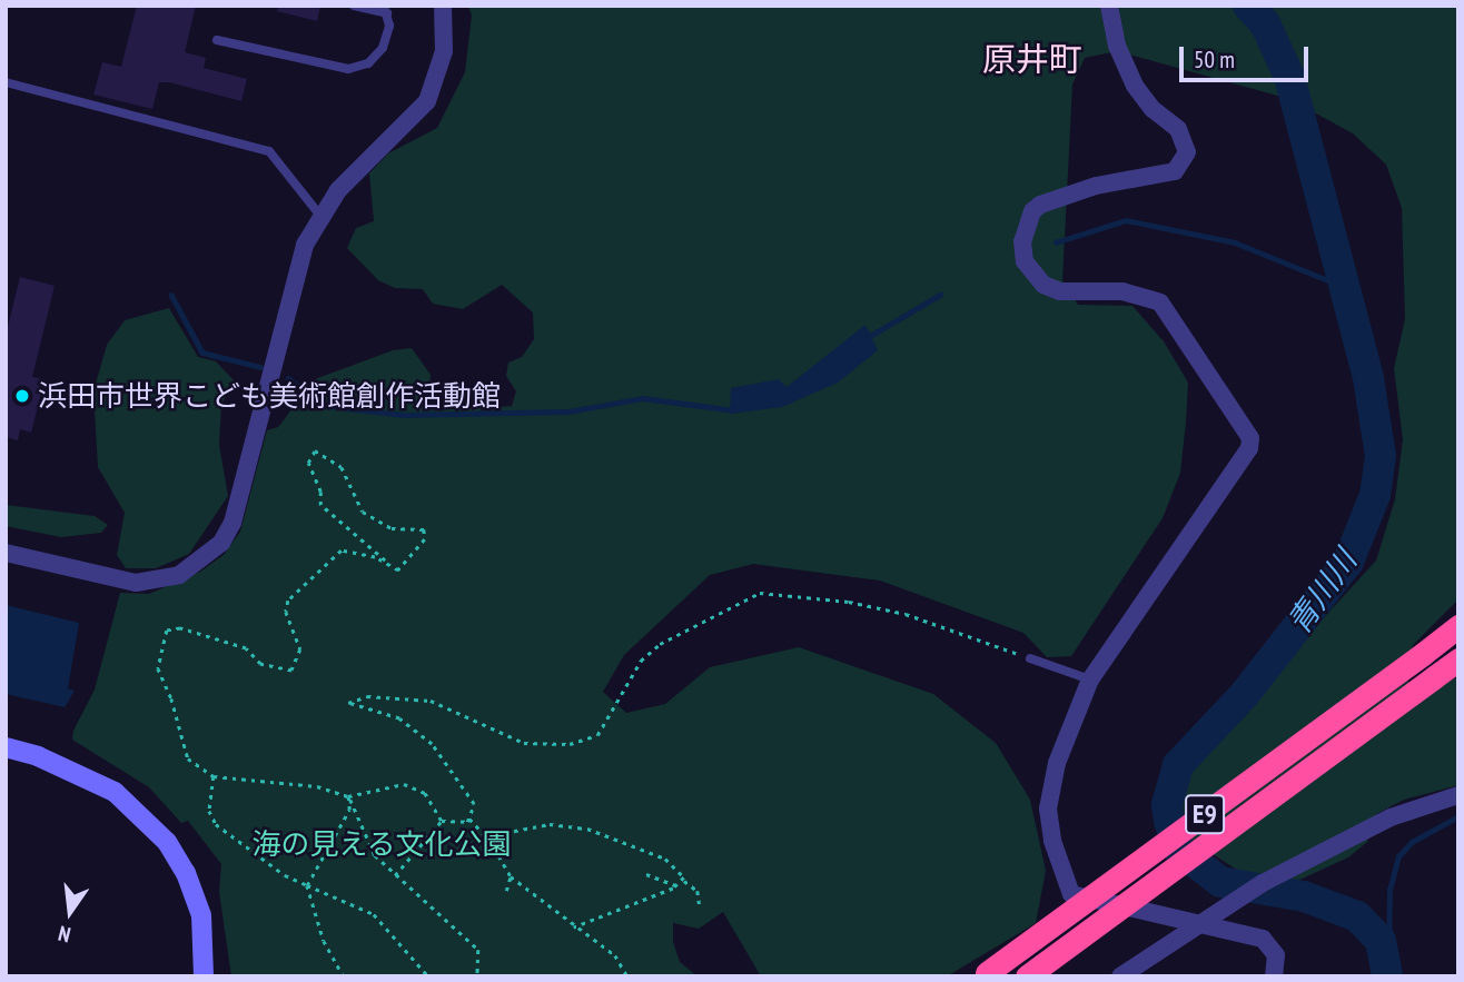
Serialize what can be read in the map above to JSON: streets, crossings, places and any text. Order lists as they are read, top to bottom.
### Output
{
  "streets": {
    "highway": ["E9"]
  },
  "districts": ["原井町"],
  "water": ["青川川"],
  "parks": ["海の見える文化公園"],
  "places": ["浜田市世界こども美術館創作活動館"],
  "scale_bar": "50 m",
  "north": "bottom"
}
